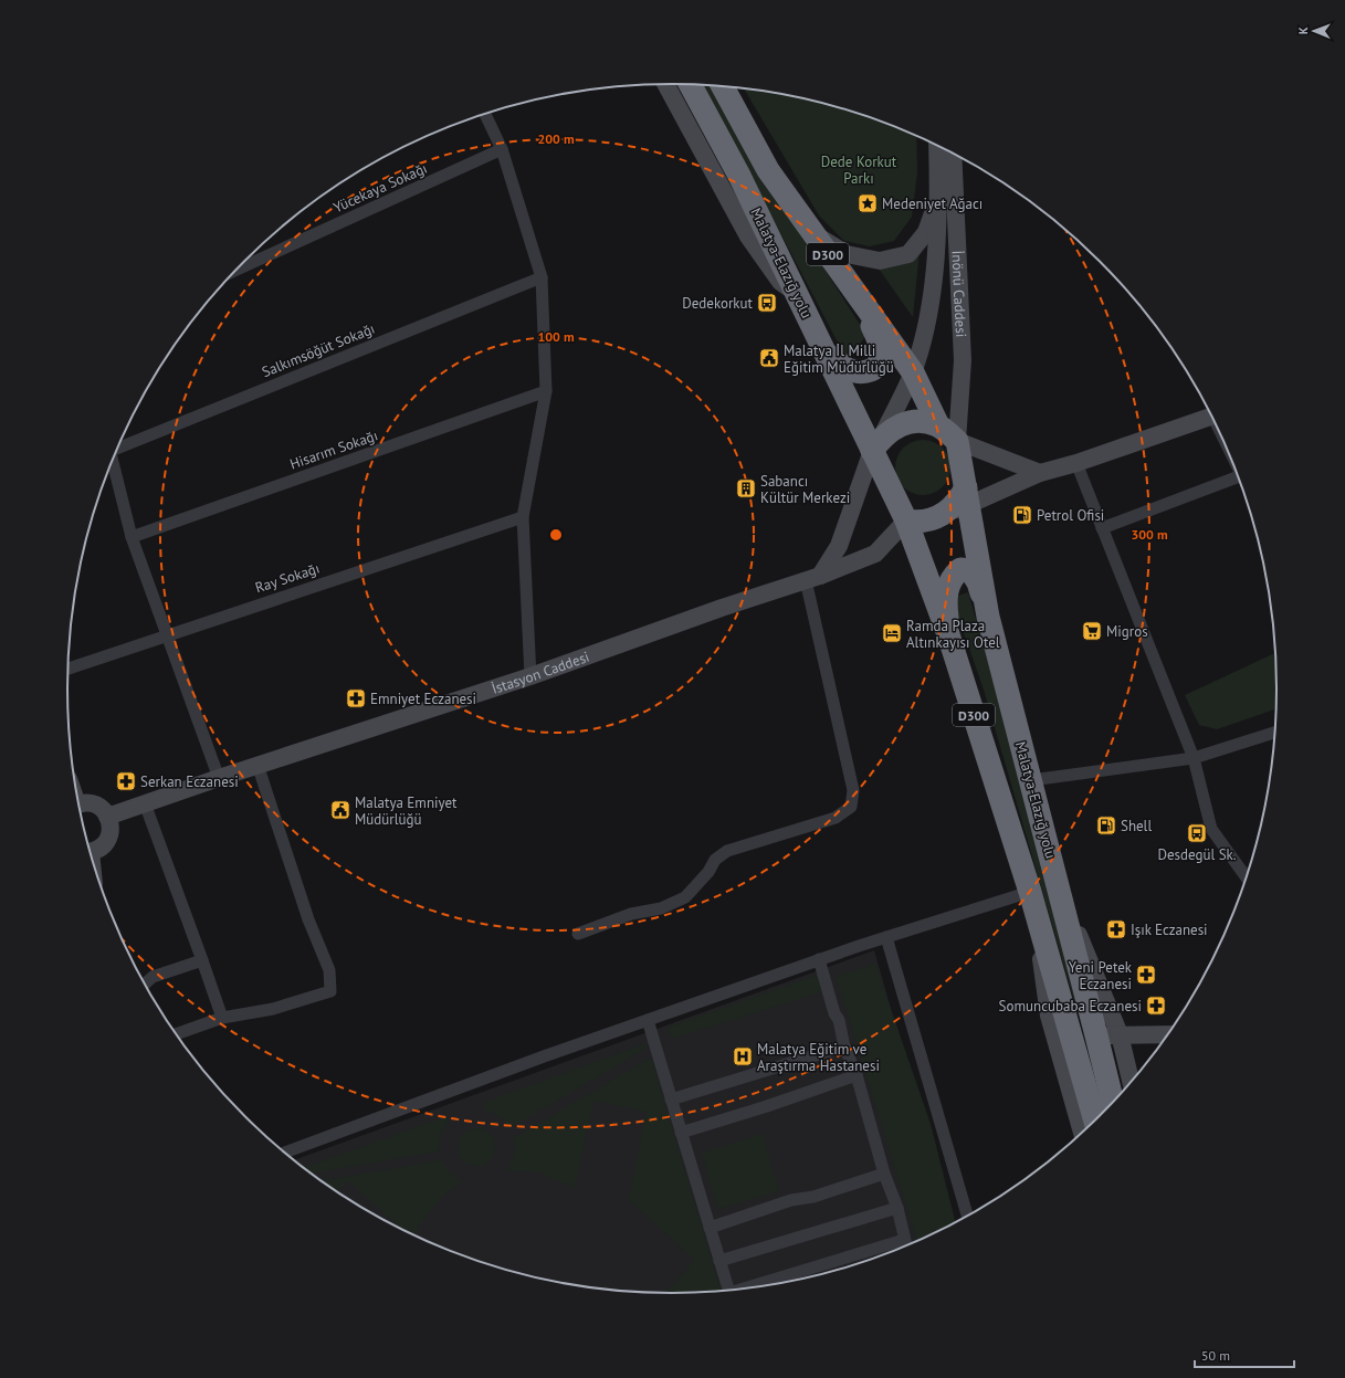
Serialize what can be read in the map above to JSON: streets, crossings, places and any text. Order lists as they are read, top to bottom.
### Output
{
  "streets": {
    "highway": ["D300", "Malatya-Elazığ yolu"],
    "main road": ["İnönü Caddesi", "İstasyon Caddesi"],
    "street": [
      "Yücekaya Sokağı",
      "Salkımsöğüt Sokağı",
      "Hisarım Sokağı",
      "Ray Sokağı"
    ]
  },
  "crossings": [
    ["D300", "Malatya-Elazığ yolu"],
    ["D300", "İnönü Caddesi"],
    ["D300", "İstasyon Caddesi"],
    ["Malatya-Elazığ yolu", "İnönü Caddesi"],
    ["Malatya-Elazığ yolu", "İstasyon Caddesi"],
    ["İnönü Caddesi", "İstasyon Caddesi"]
  ],
  "parks": ["Dede Korkut Parkı"],
  "places": {
    "place": ["Medeniyet Ağacı"],
    "bus stop": ["Dedekorkut", "Desdegül Sk."],
    "public building": ["Malatya İl Milli Eğitim Müdürlüğü", "Malatya Emniyet Müdürlüğü"],
    "building": ["Sabancı Kültür Merkezi"],
    "fuel station": ["Petrol Ofisi", "Shell"],
    "supermarket": ["Migros"],
    "hotel": ["Ramda Plaza Altınkayısı Otel"],
    "pharmacy": [
      "Emniyet Eczanesi",
      "Serkan Eczanesi",
      "Işık Eczanesi",
      "Yeni Petek Eczanesi",
      "Somuncubaba Eczanesi"
    ],
    "hospital": ["Malatya Eğitim ve Araştırma Hastanesi"]
  },
  "scale_bar": "50 m",
  "north": "left",
  "rings": ["200 m", "100 m", "300 m"]
}
